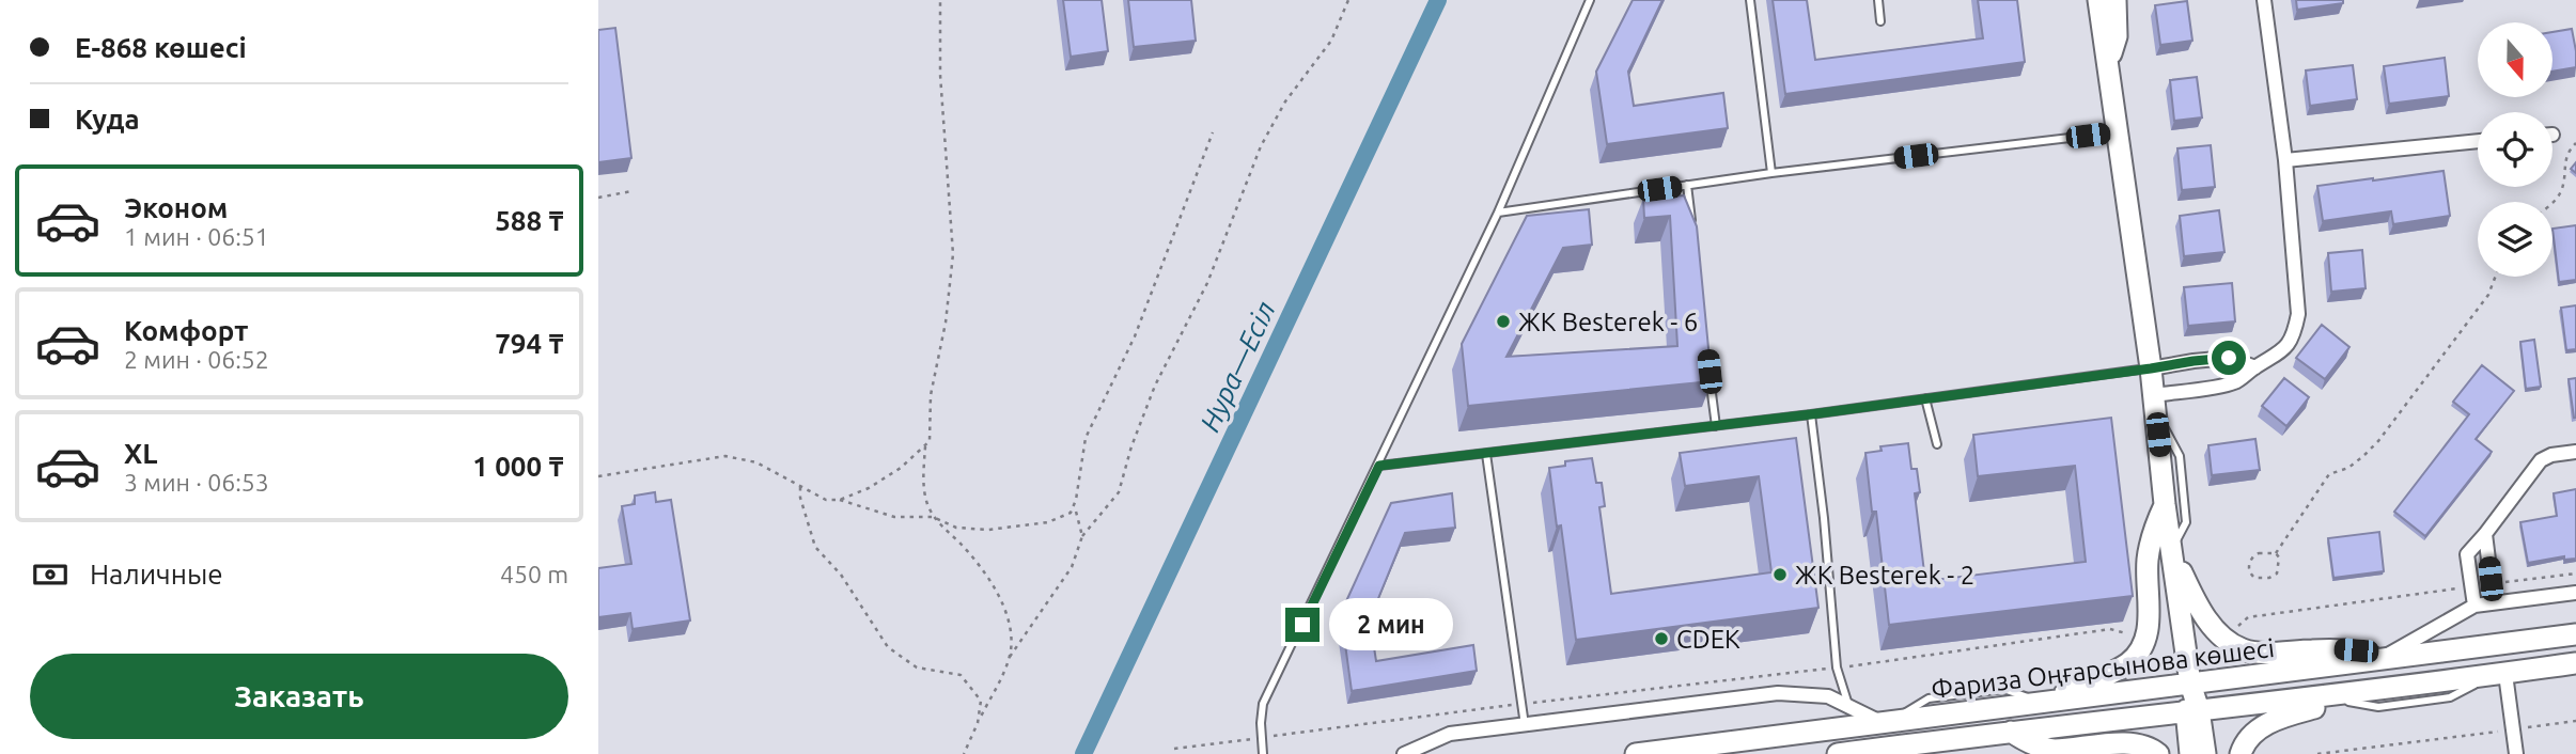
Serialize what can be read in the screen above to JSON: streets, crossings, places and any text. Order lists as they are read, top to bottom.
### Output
{
  "streets": {
    "street": ["Фариза Оңғарсынова көшесі"]
  },
  "water": ["Нура—Есіл"],
  "places": ["ЖК Besterek - 6", "ЖК Besterek - 2", "CDEK"],
  "north": "bottom",
  "page": {
    "banner": ["Е-868 көшесі", "Куда"],
    "list": [
      {
        "name": "Эконом",
        "note": "1 мин · 06:51",
        "value": "588 ₸"
      },
      {
        "name": "Комфорт",
        "note": "2 мин · 06:52",
        "value": "794 ₸"
      },
      {
        "name": "XL",
        "note": "3 мин · 06:53",
        "value": "1 000 ₸"
      }
    ],
    "pay": ["Наличные", "450 m"],
    "bubble": "2 мин",
    "buttons": "Заказать"
  }
}
